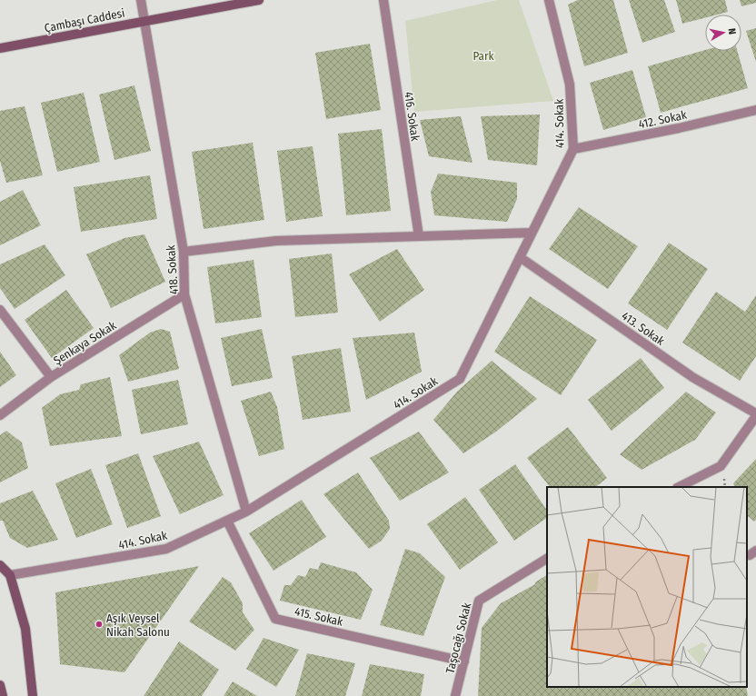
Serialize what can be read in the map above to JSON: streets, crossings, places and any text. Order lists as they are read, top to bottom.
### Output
{
  "streets": {
    "main road": ["Çambaşı Caddesi"],
    "street": [
      "416. Sokak",
      "412. Sokak",
      "414. Sokak",
      "418. Sokak",
      "413. Sokak",
      "Şenkaya Sokak",
      "415. Sokak",
      "Taşocağı Sokak"
    ]
  },
  "crossings": [
    ["Çambaşı Caddesi", "418. Sokak"],
    ["412. Sokak", "414. Sokak"],
    ["414. Sokak", "418. Sokak"],
    ["414. Sokak", "413. Sokak"],
    ["414. Sokak", "415. Sokak"],
    ["418. Sokak", "Şenkaya Sokak"],
    ["415. Sokak", "Taşocağı Sokak"]
  ],
  "parks": ["Park"],
  "places": ["Aşık Veysel Nikah Salonu"],
  "north": "right"
}
